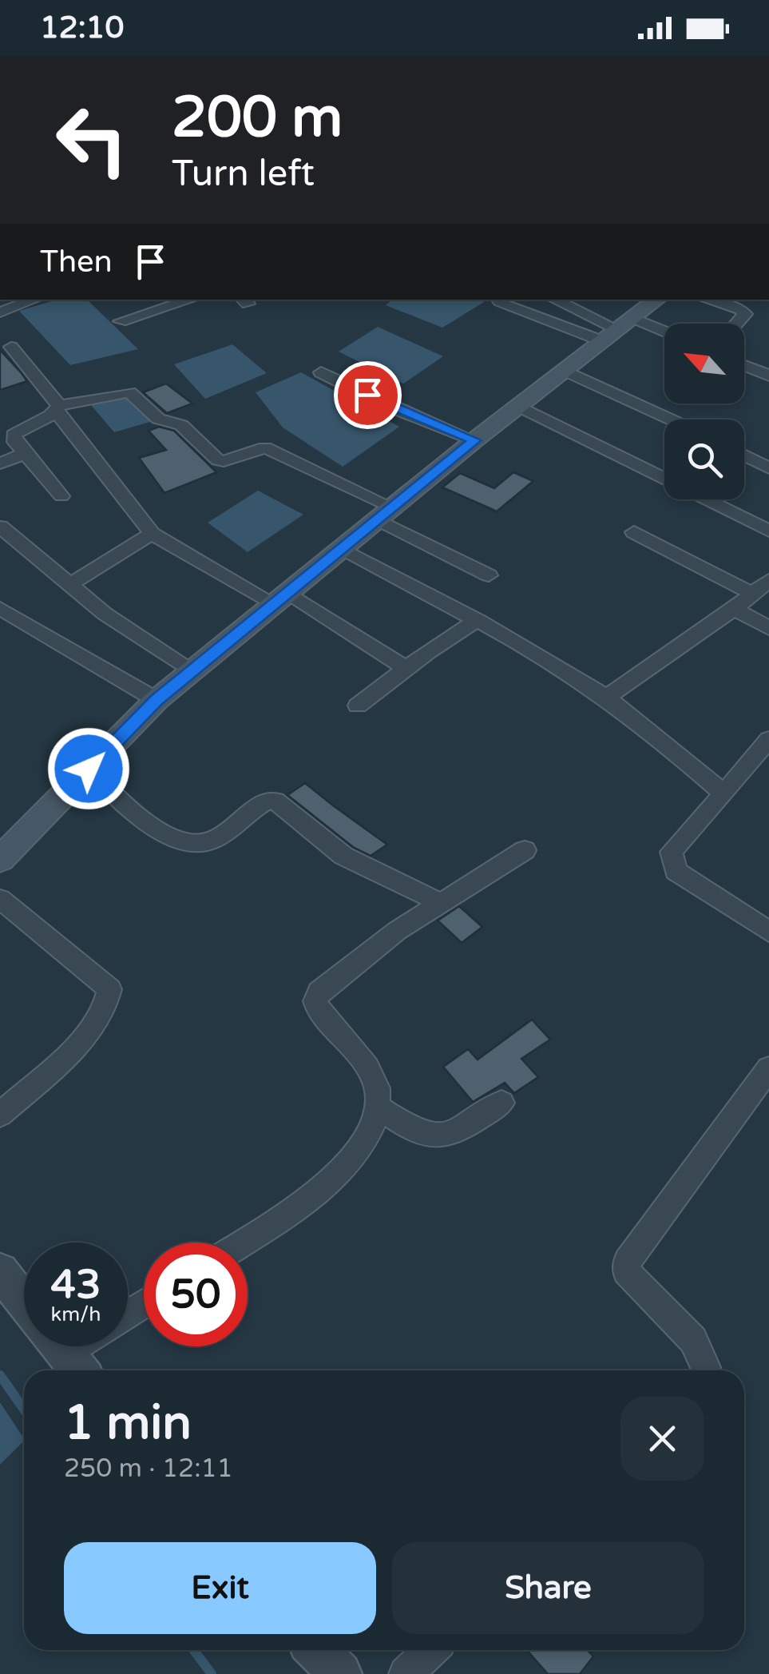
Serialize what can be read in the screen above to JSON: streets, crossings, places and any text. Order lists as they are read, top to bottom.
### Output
{
  "north": "top left",
  "page": {
    "status": "12:10",
    "turn": ["200 m", "Turn left"],
    "then": "Then",
    "speed": "43 km/h",
    "limit": "50",
    "heading": ["1 min", "250 m · 12:11"],
    "buttons": ["Exit", "Share"]
  }
}
